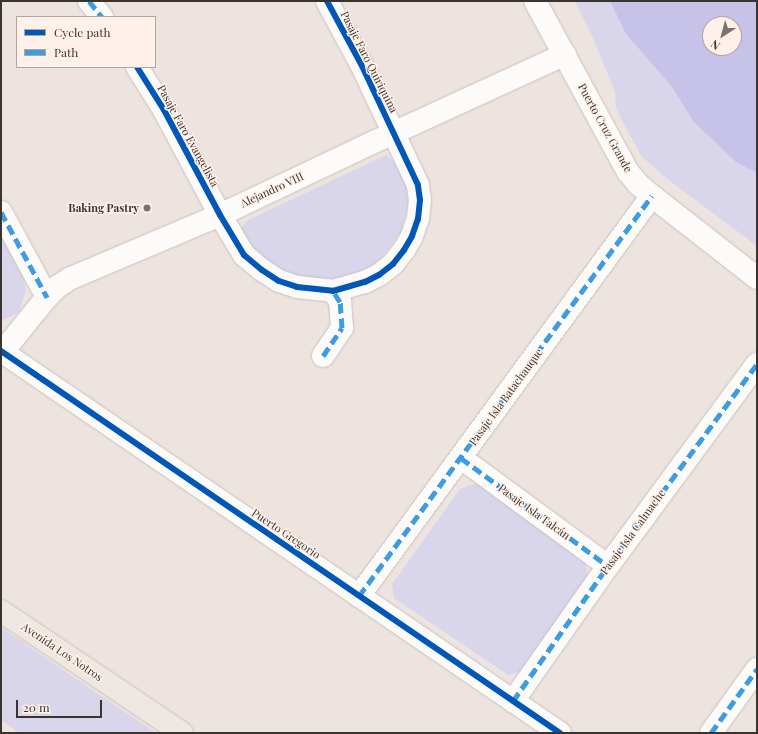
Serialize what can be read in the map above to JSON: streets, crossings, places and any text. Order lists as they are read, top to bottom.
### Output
{
  "streets": {
    "main road": ["Avenida Los Notros"],
    "street": [
      "Pasaje Faro Quiriquina",
      "Puerto Cruz Grande",
      "Pasaje Faro Evangelista",
      "Alejandro VIII",
      "Pasaje Isla Batachauque",
      "Pasaje Isla Talcán",
      "Pasaje Isla Calmache",
      "Puerto Gregorio"
    ]
  },
  "crossings": [
    ["Pasaje Faro Quiriquina", "Pasaje Faro Evangelista"],
    ["Pasaje Faro Quiriquina", "Alejandro VIII"],
    ["Puerto Cruz Grande", "Alejandro VIII"],
    ["Puerto Cruz Grande", "Pasaje Isla Batachauque"],
    ["Pasaje Faro Evangelista", "Alejandro VIII"],
    ["Alejandro VIII", "Puerto Gregorio"],
    ["Pasaje Isla Batachauque", "Pasaje Isla Talcán"],
    ["Pasaje Isla Batachauque", "Puerto Gregorio"],
    ["Pasaje Isla Talcán", "Pasaje Isla Calmache"],
    ["Pasaje Isla Calmache", "Puerto Gregorio"]
  ],
  "places": ["Baking Pastry"],
  "legend": ["Cycle path", "Path"],
  "scale_bar": "20 m",
  "north": "bottom left"
}
